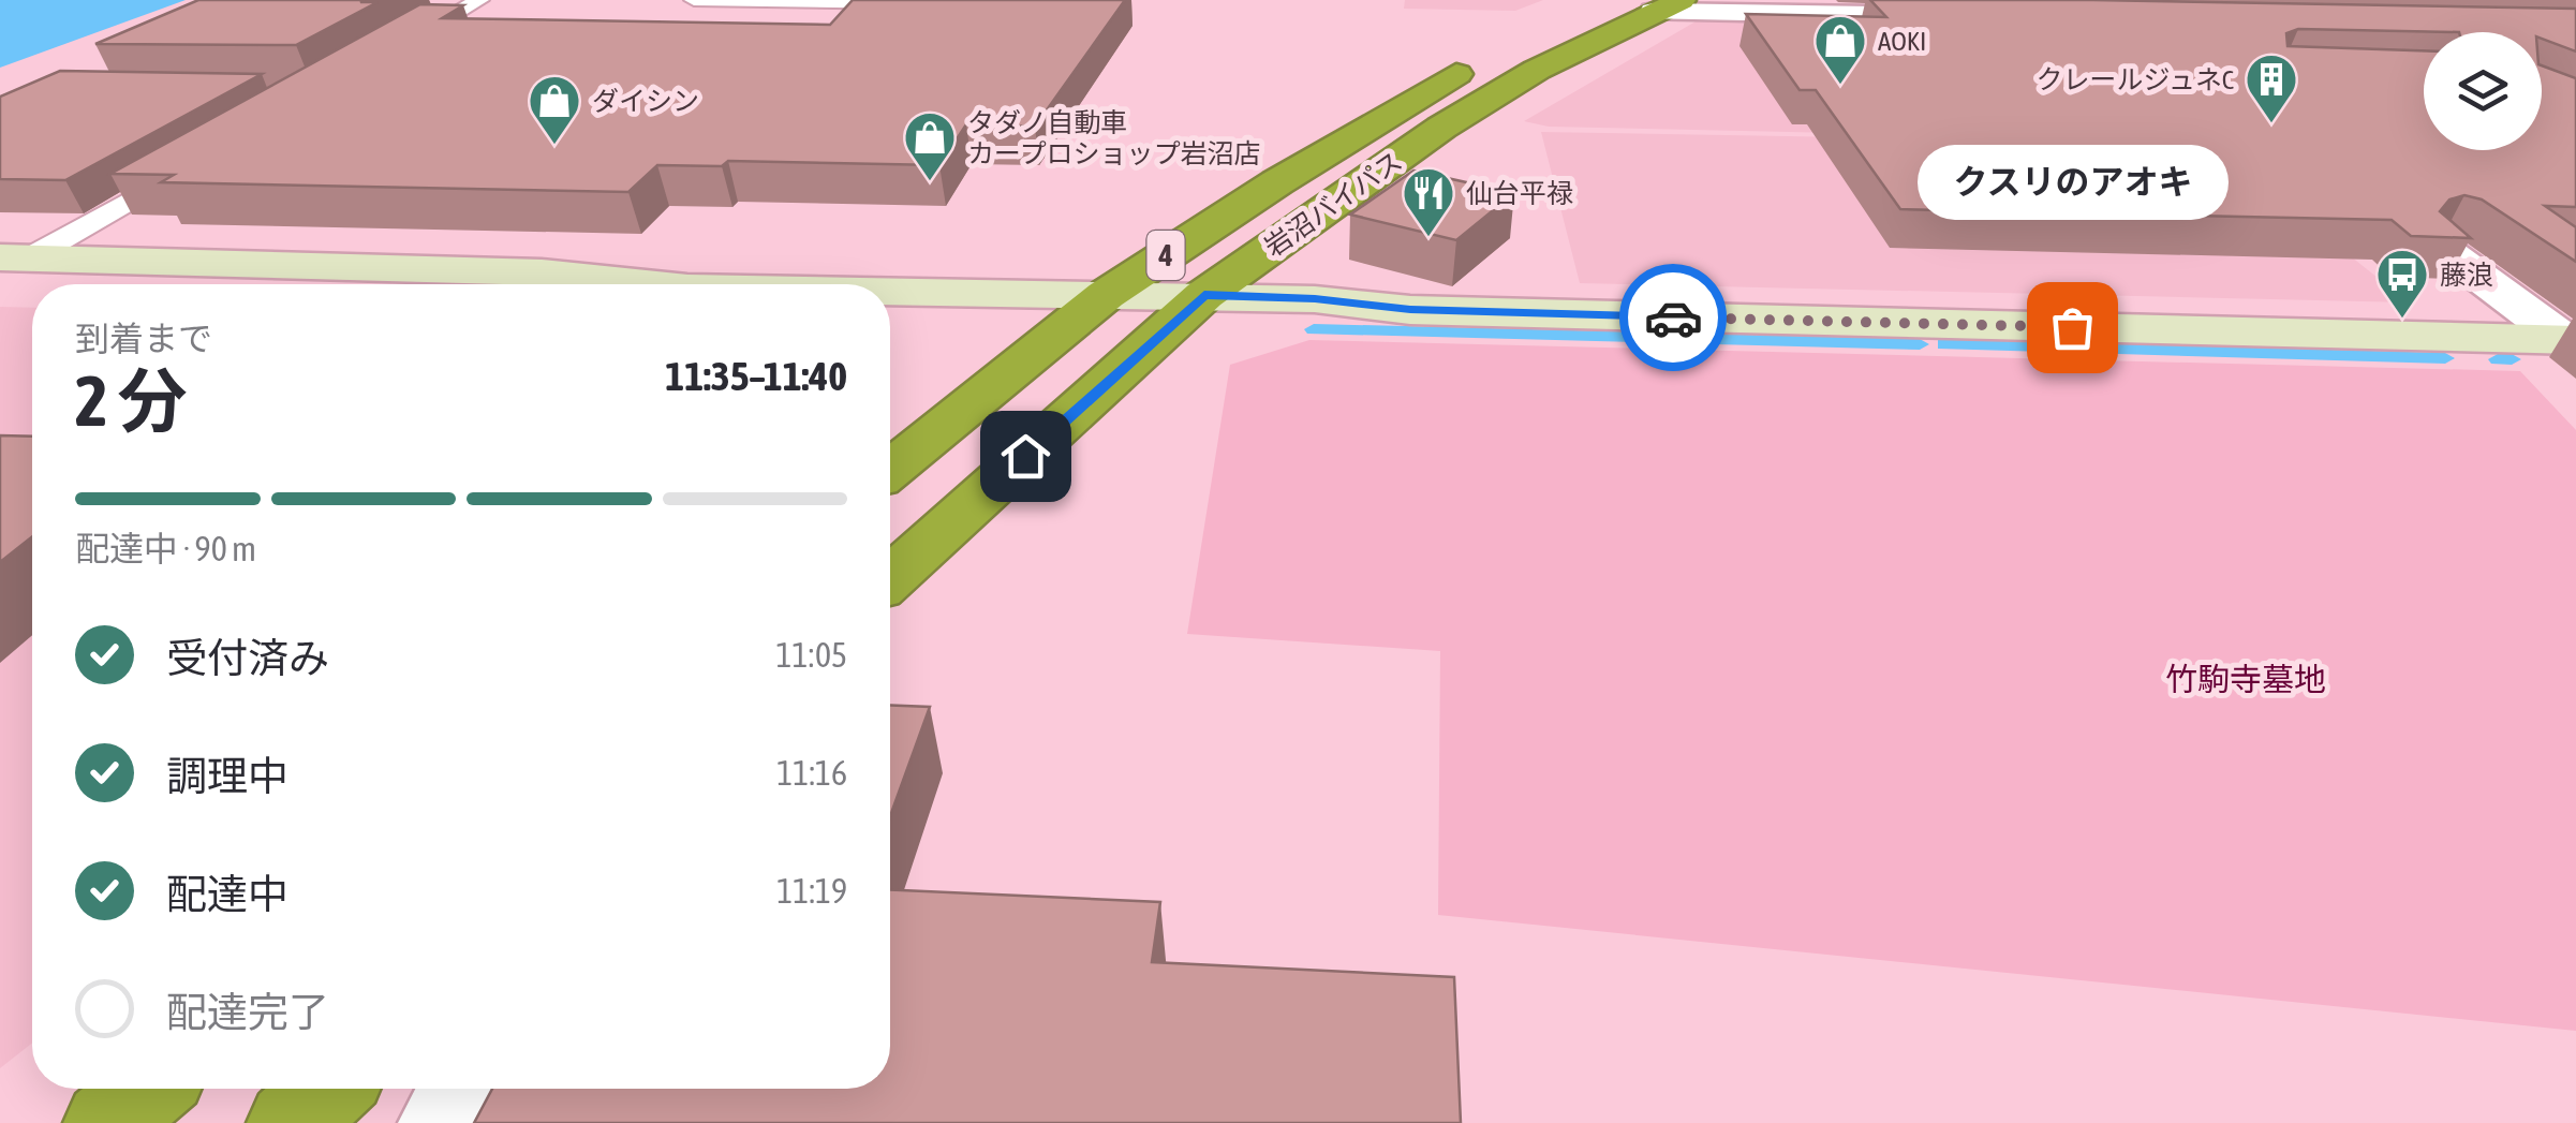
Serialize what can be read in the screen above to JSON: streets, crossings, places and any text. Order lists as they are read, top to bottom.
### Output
{
  "streets": {
    "highway": ["岩沼バイパス", "4"]
  },
  "parks": ["竹駒寺墓地"],
  "places": {
    "shop": ["AOKI", "ダイシン", "タダノ自動車 カープロショップ岩沼店"],
    "building": ["クレールジュネC"],
    "restaurant": ["仙台平禄"],
    "bus stop": ["藤浪"],
    "other": ["クスリのアオキ"]
  },
  "page": {
    "bubble": "クスリのアオキ",
    "heading": ["2 分", "到着まで", "11:35–11:40"],
    "bar": "配達中 · 90 m",
    "list": [
      ["受付済み", "11:05"],
      ["調理中", "11:16"],
      ["配達中", "11:19"],
      "配達完了"
    ]
  }
}
